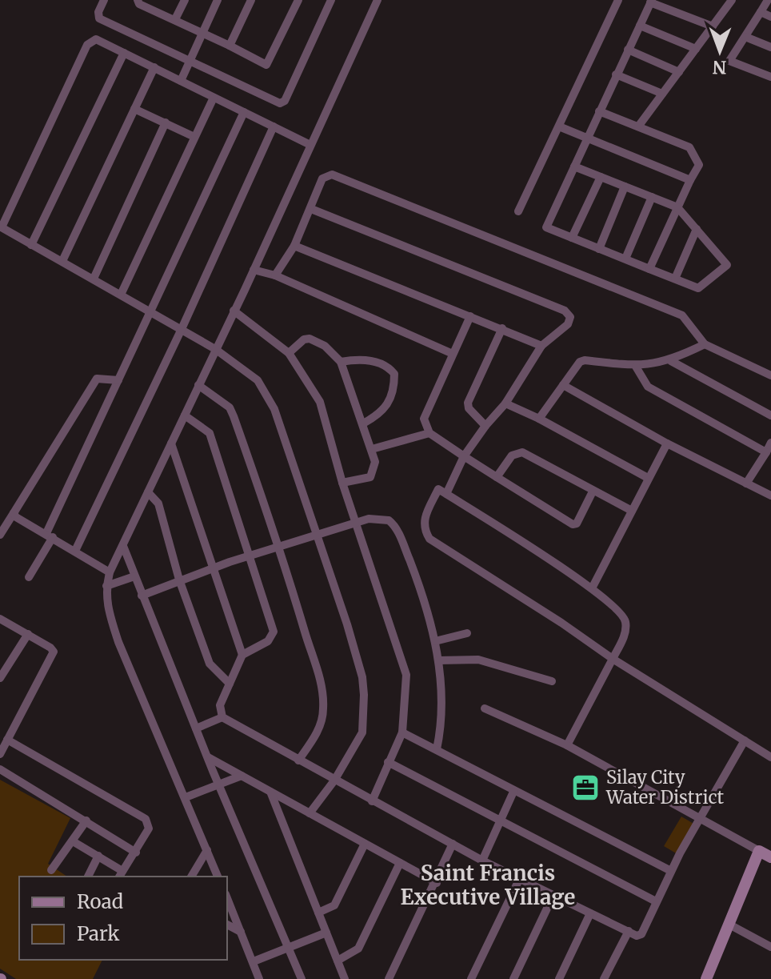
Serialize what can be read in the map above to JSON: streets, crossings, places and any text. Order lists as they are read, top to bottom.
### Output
{
  "districts": ["Saint Francis Executive Village"],
  "places": {
    "office": ["Silay City Water District"]
  },
  "legend": ["Road", "Park"],
  "north": "bottom"
}
